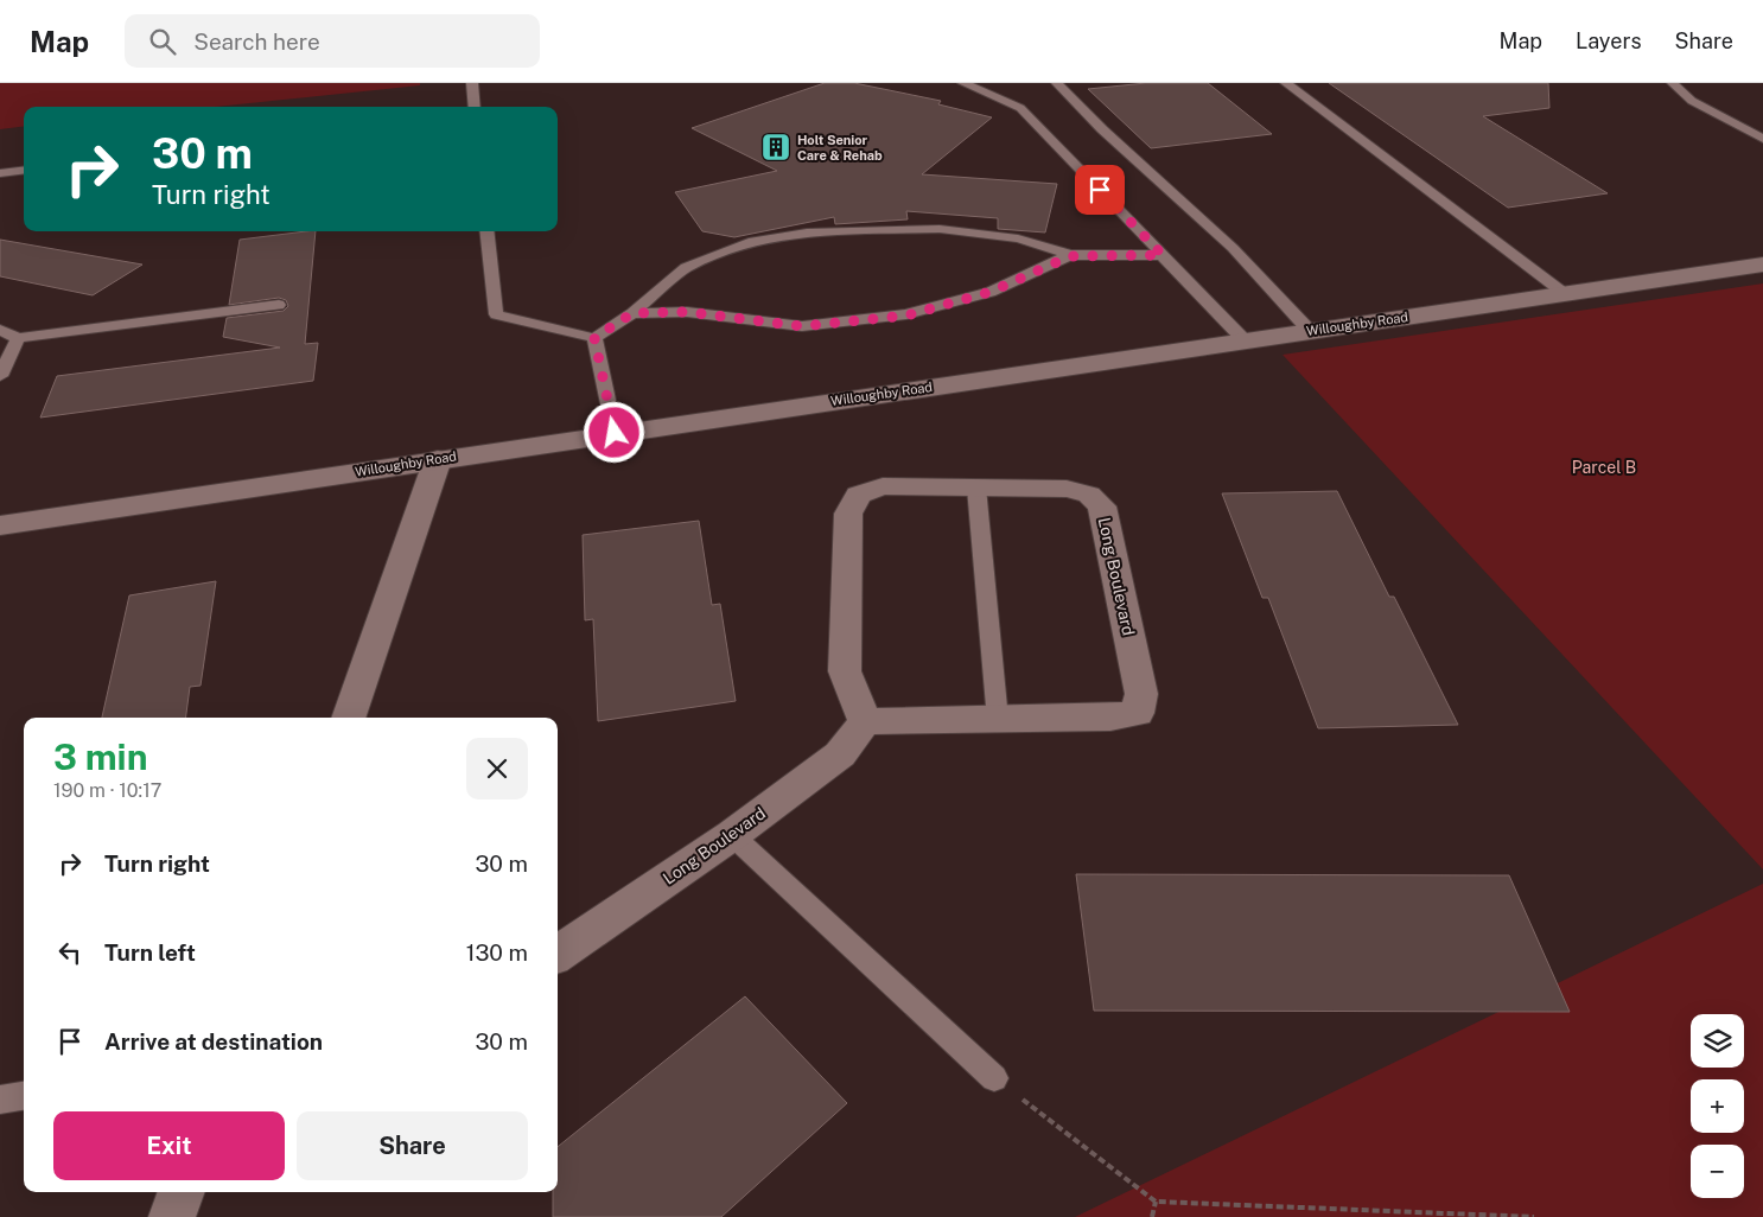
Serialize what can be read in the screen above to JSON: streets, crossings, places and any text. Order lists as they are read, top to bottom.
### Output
{
  "streets": {
    "street": ["Willoughby Road", "Long Boulevard"]
  },
  "parks": ["Parcel B"],
  "places": {
    "building": ["Holt Senior Care & Rehab"]
  },
  "page": {
    "header": "Map",
    "search": "Search here",
    "nav": ["Map", "Layers", "Share"],
    "turn": ["30 m", "Turn right"],
    "heading": ["3 min", "190 m · 10:17"],
    "list": [
      {
        "name": "Turn right",
        "value": "30 m"
      },
      {
        "name": "Turn left",
        "value": "130 m"
      },
      {
        "name": "Arrive at destination",
        "value": "30 m"
      }
    ],
    "map_buttons": ["+", "−"],
    "buttons": ["Exit", "Share"]
  }
}
